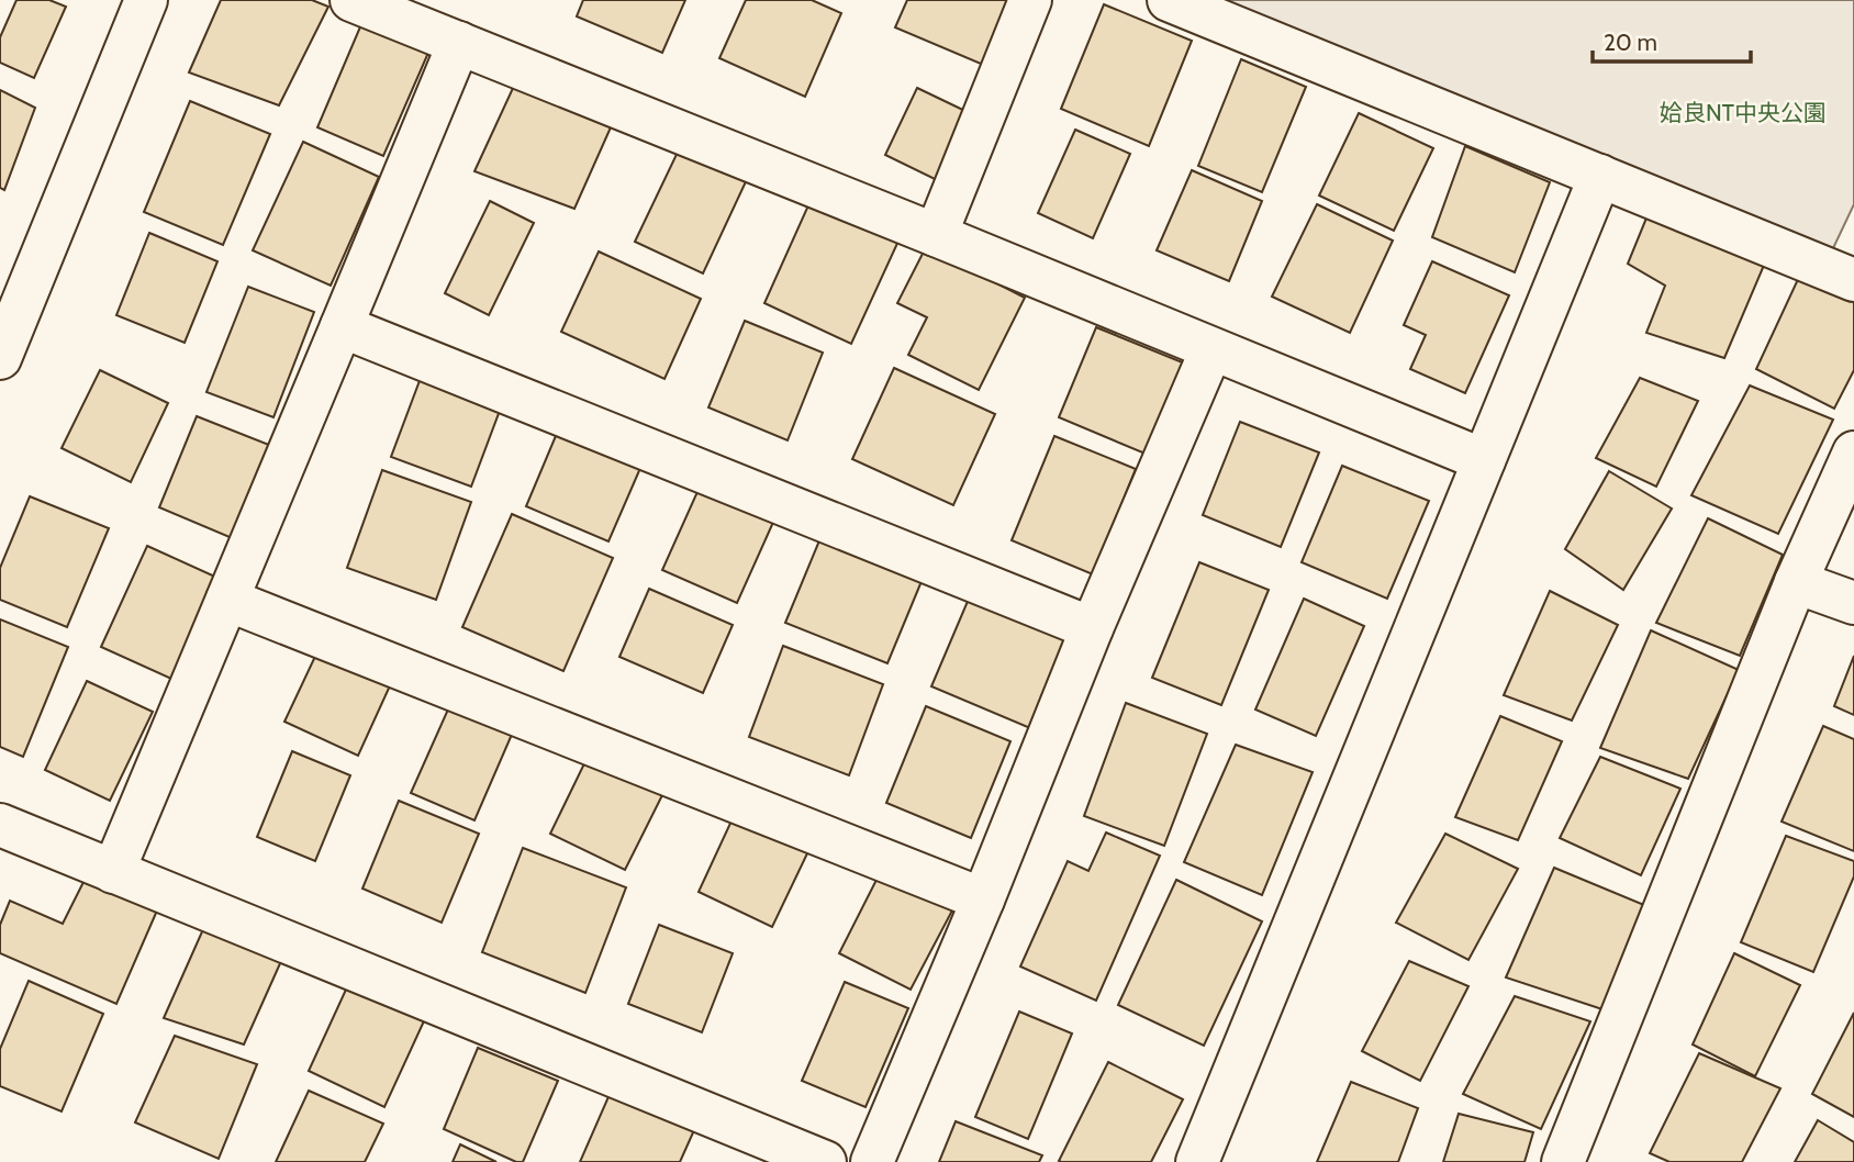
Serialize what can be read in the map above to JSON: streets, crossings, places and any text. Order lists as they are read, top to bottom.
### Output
{
  "parks": ["姶良NT中央公園"],
  "scale_bar": "20 m"
}
